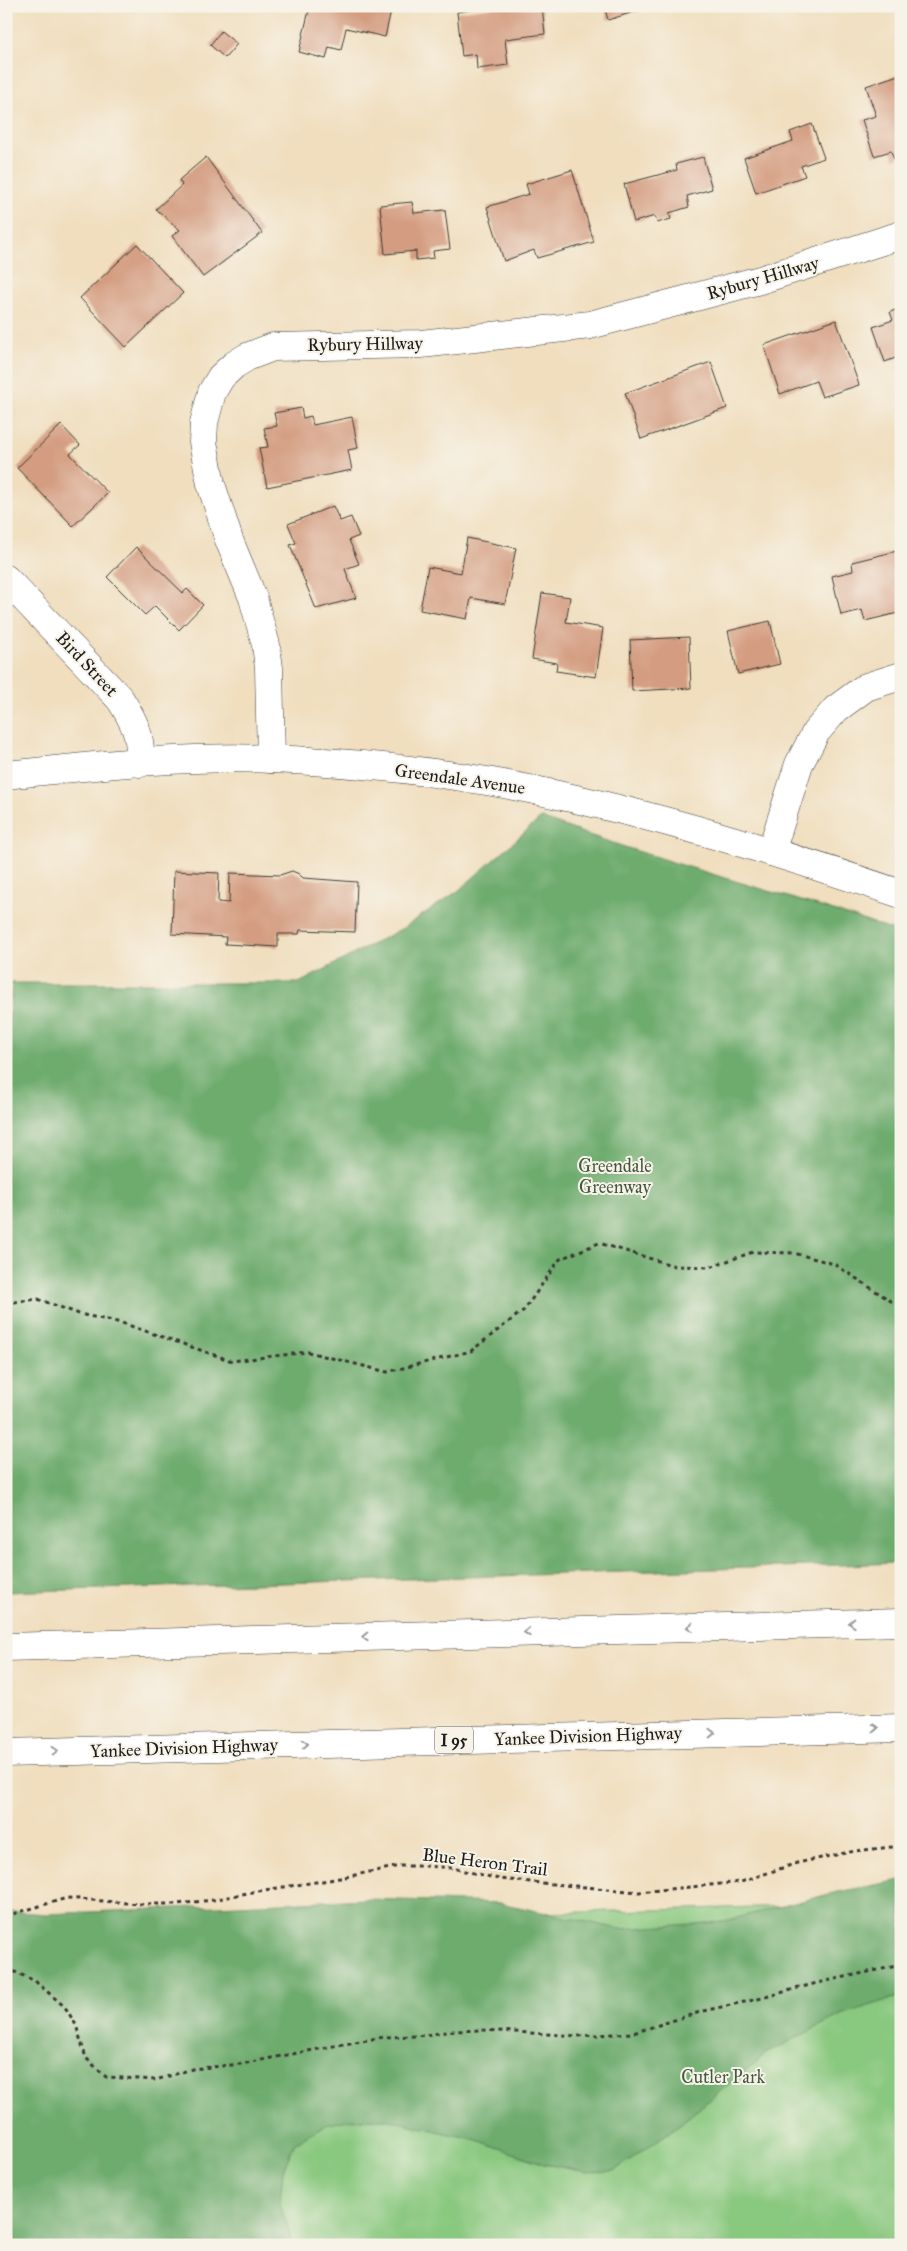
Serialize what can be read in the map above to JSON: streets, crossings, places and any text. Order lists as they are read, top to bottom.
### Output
{
  "streets": {
    "main road": [
      "Rybury Hillway",
      "Bird Street",
      "Greendale Avenue",
      "Yankee Division Highway",
      "I 95"
    ],
    "path": ["Blue Heron Trail"]
  },
  "crossings": [
    ["Rybury Hillway", "Greendale Avenue"],
    ["Bird Street", "Greendale Avenue"]
  ],
  "parks": ["Greendale Greenway", "Cutler Park"]
}
